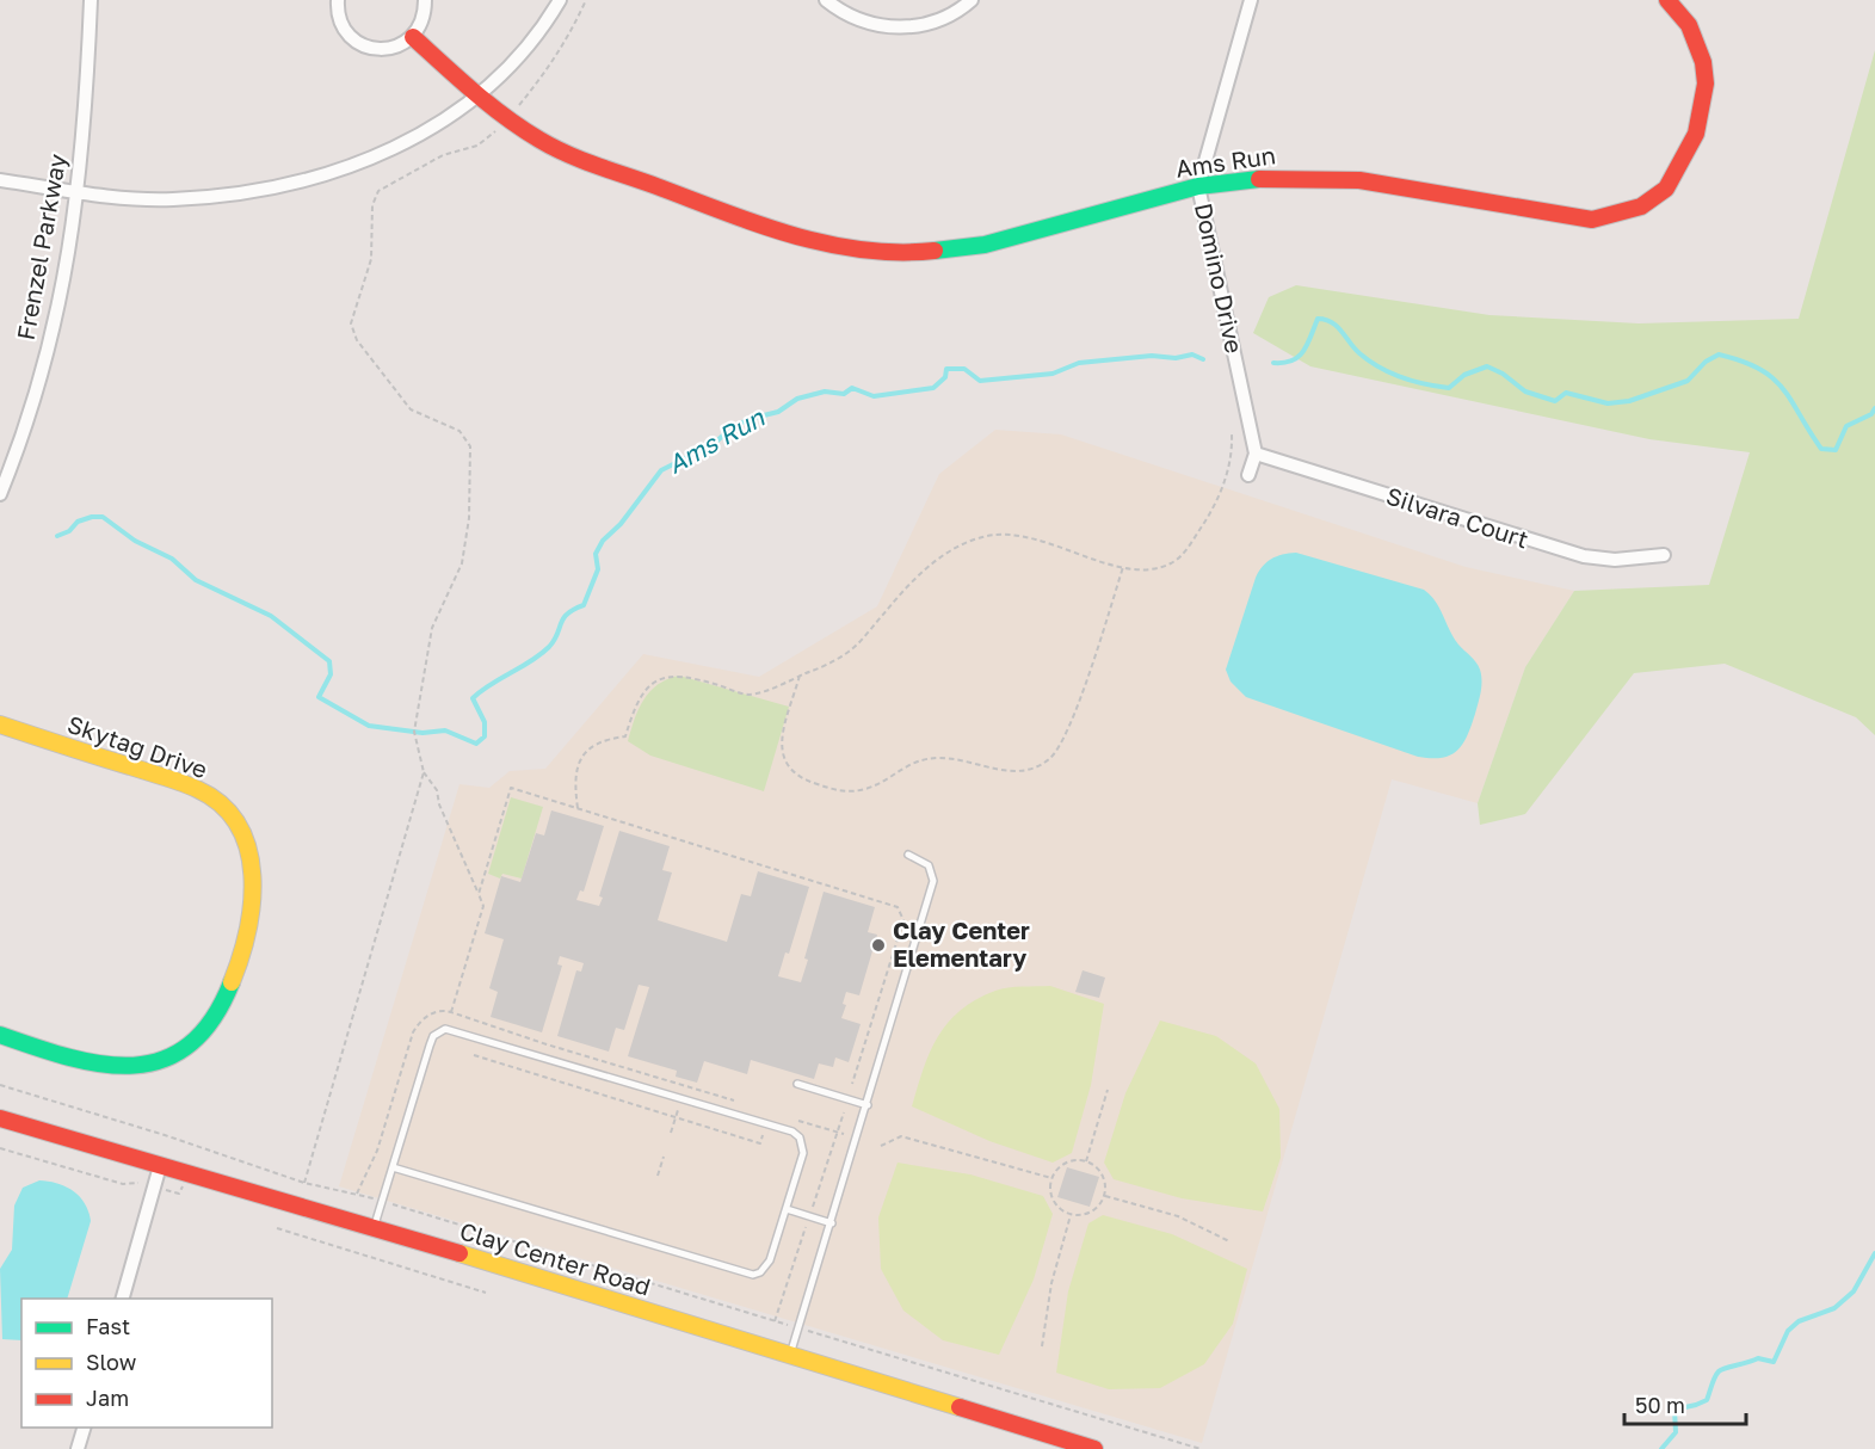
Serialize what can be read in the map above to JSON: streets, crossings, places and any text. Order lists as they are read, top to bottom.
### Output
{
  "streets": {
    "street": [
      "Ams Run",
      "Frenzel Parkway",
      "Domino Drive",
      "Silvara Court",
      "Skytag Drive",
      "Clay Center Road"
    ]
  },
  "crossings": [
    ["Ams Run", "Domino Drive"],
    ["Domino Drive", "Silvara Court"]
  ],
  "water": ["Ams Run"],
  "places": ["Clay Center Elementary"],
  "legend": ["Fast", "Slow", "Jam"],
  "scale_bar": "50 m"
}
